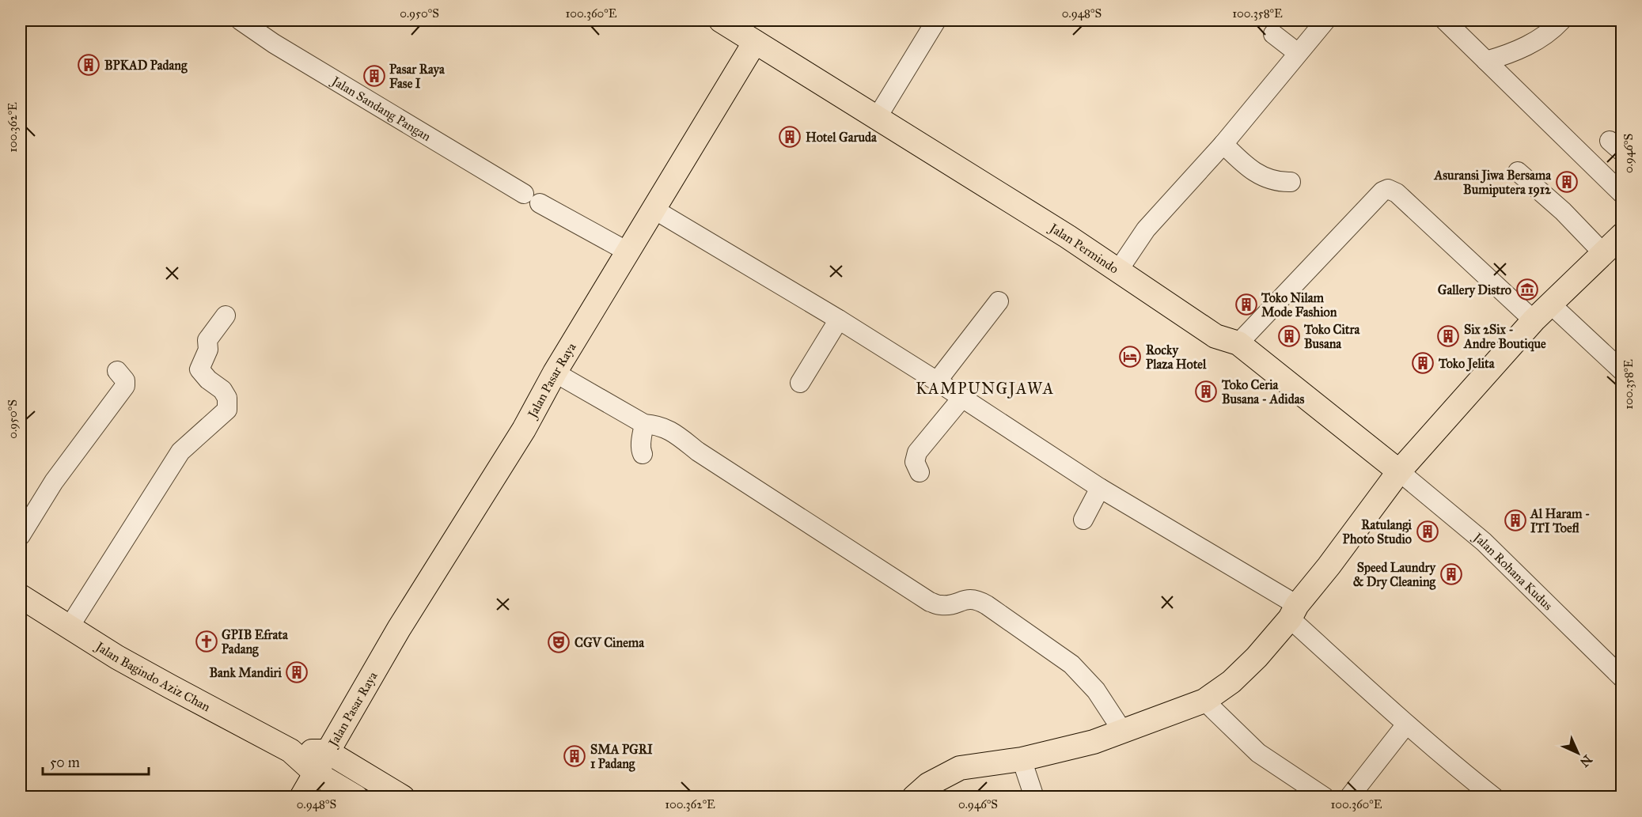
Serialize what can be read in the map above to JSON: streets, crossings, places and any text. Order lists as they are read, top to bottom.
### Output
{
  "streets": {
    "main road": ["Jalan Permindo", "Jalan Pasar Raya", "Jalan Bagindo Aziz Chan"],
    "street": ["Jalan Sandang Pangan", "Jalan Rohana Kudus"]
  },
  "crossings": [
    ["Jalan Sandang Pangan", "Jalan Pasar Raya"],
    ["Jalan Permindo", "Jalan Pasar Raya"],
    ["Jalan Permindo", "Jalan Rohana Kudus"]
  ],
  "districts": ["KAMPUNGJAWA"],
  "places": {
    "building": [
      "BPKAD Padang",
      "Pasar Raya Fase I",
      "Hotel Garuda",
      "Asuransi Jiwa Bersama Bumiputera 1912",
      "Toko Nilam Mode Fashion",
      "Toko Citra Busana",
      "Six 2Six - Andre Boutique",
      "Toko Jelita",
      "Toko Ceria Busana - Adidas",
      "Al Haram - ITI Toefl",
      "Ratulangi Photo Studio",
      "Speed Laundry & Dry Cleaning",
      "Bank Mandiri",
      "SMA PGRI 1 Padang"
    ],
    "museum": ["Gallery Distro"],
    "hotel": ["Rocky Plaza Hotel"],
    "church": ["GPIB Efrata Padang"],
    "theatre": ["CGV Cinema"]
  },
  "scale_bar": "50 m",
  "north": "bottom right",
  "coordinates": [
    "0.950°S",
    "100.360°E",
    "0.948°S",
    "100.358°E",
    "100.362°E",
    "0.946°S"
  ]
}
